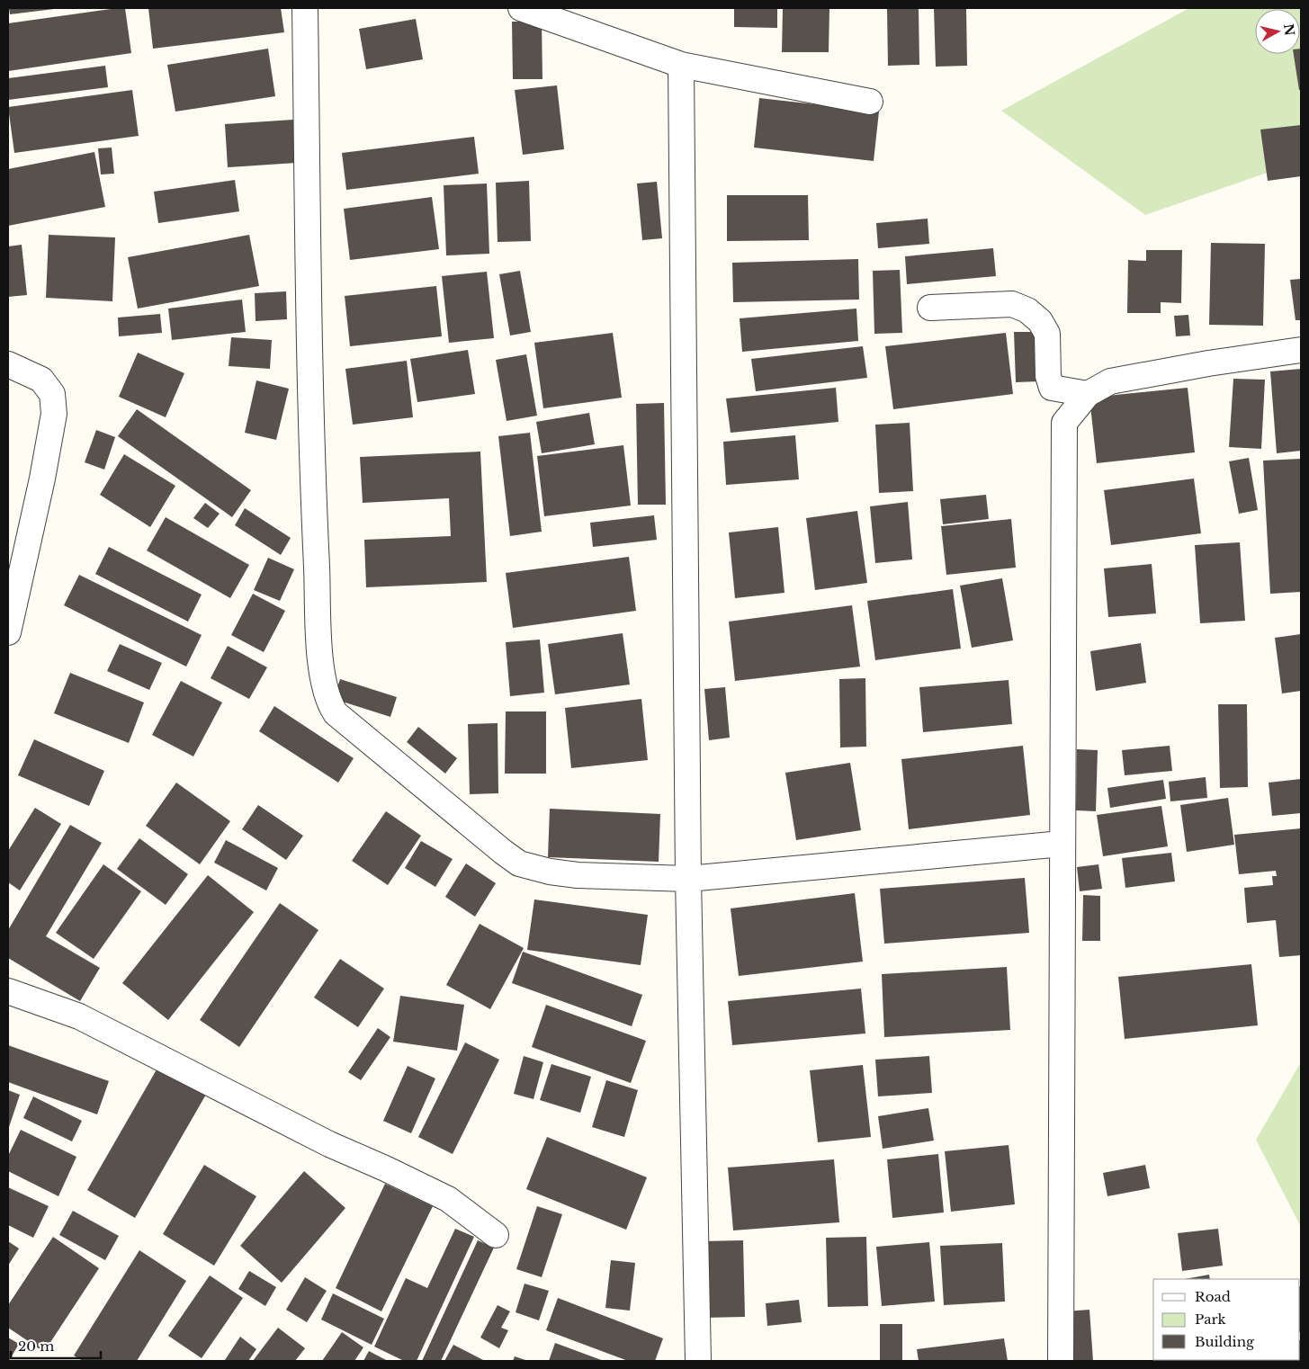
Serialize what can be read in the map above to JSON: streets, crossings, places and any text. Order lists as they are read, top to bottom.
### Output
{
  "legend": ["Road", "Park", "Building"],
  "scale_bar": "20 m",
  "north": "right"
}
